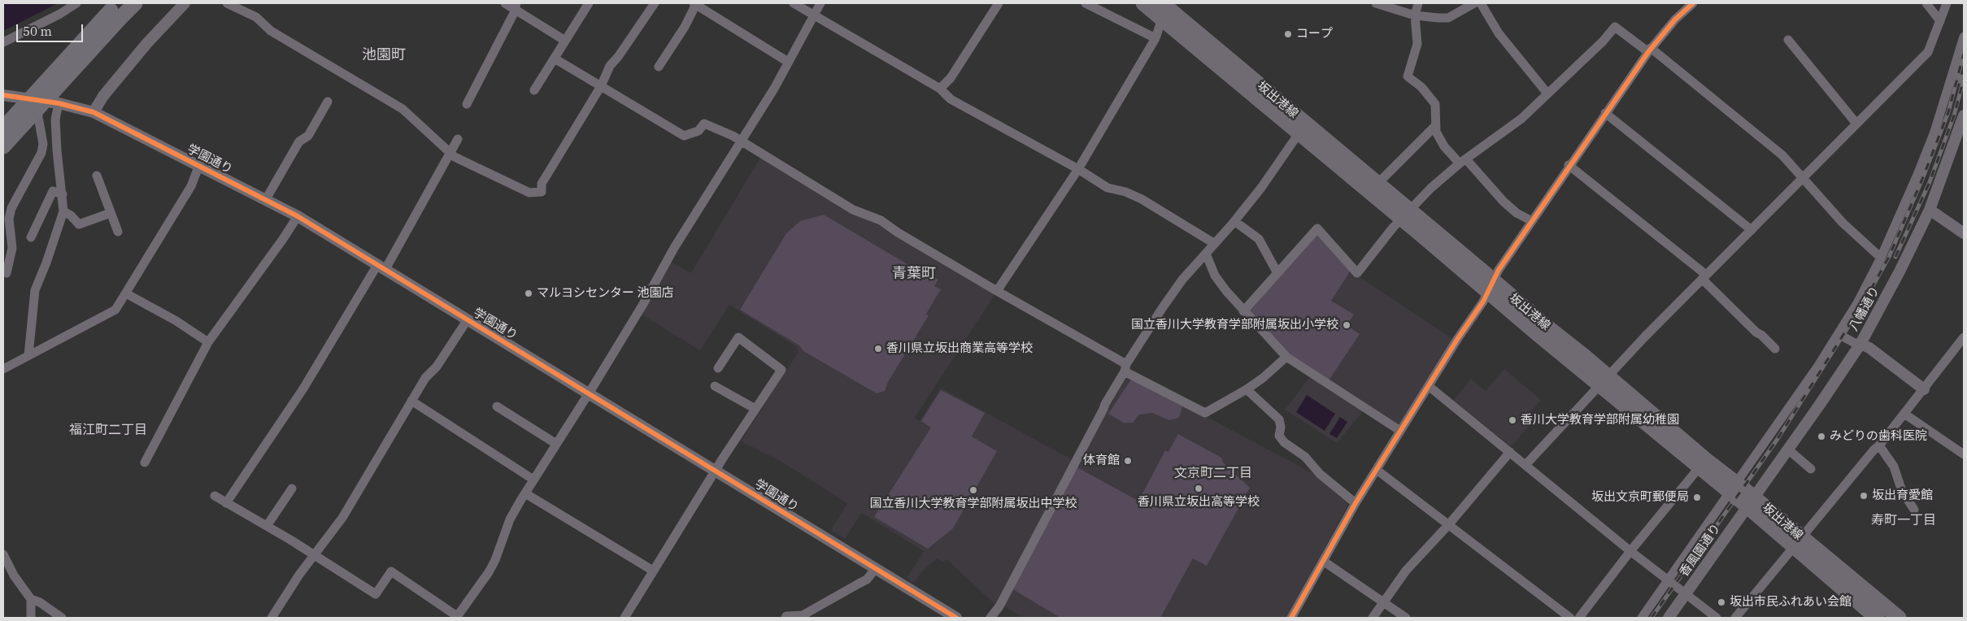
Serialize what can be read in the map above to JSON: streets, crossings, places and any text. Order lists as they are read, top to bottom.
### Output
{
  "streets": {
    "main road": ["坂出港線"],
    "street": ["学園通り", "八幡通り", "香風園通り"]
  },
  "crossings": [
    ["坂出港線", "八幡通り"],
    ["坂出港線", "香風園通り"],
    ["八幡通り", "香風園通り"]
  ],
  "districts": [
    "池園町",
    "青葉町",
    "福江町二丁目",
    "文京町二丁目",
    "寿町一丁目"
  ],
  "places": [
    "コープ",
    "マルヨシセンター 池園店",
    "国立香川大学教育学部附属坂出小学校",
    "香川県立坂出商業高等学校",
    "香川大学教育学部附属幼稚園",
    "みどりの歯科医院",
    "体育館",
    "香川県立坂出高等学校",
    "国立香川大学教育学部附属坂出中学校",
    "坂出育愛館",
    "坂出文京町郵便局",
    "坂出市民ふれあい会館"
  ],
  "scale_bar": "50 m"
}
